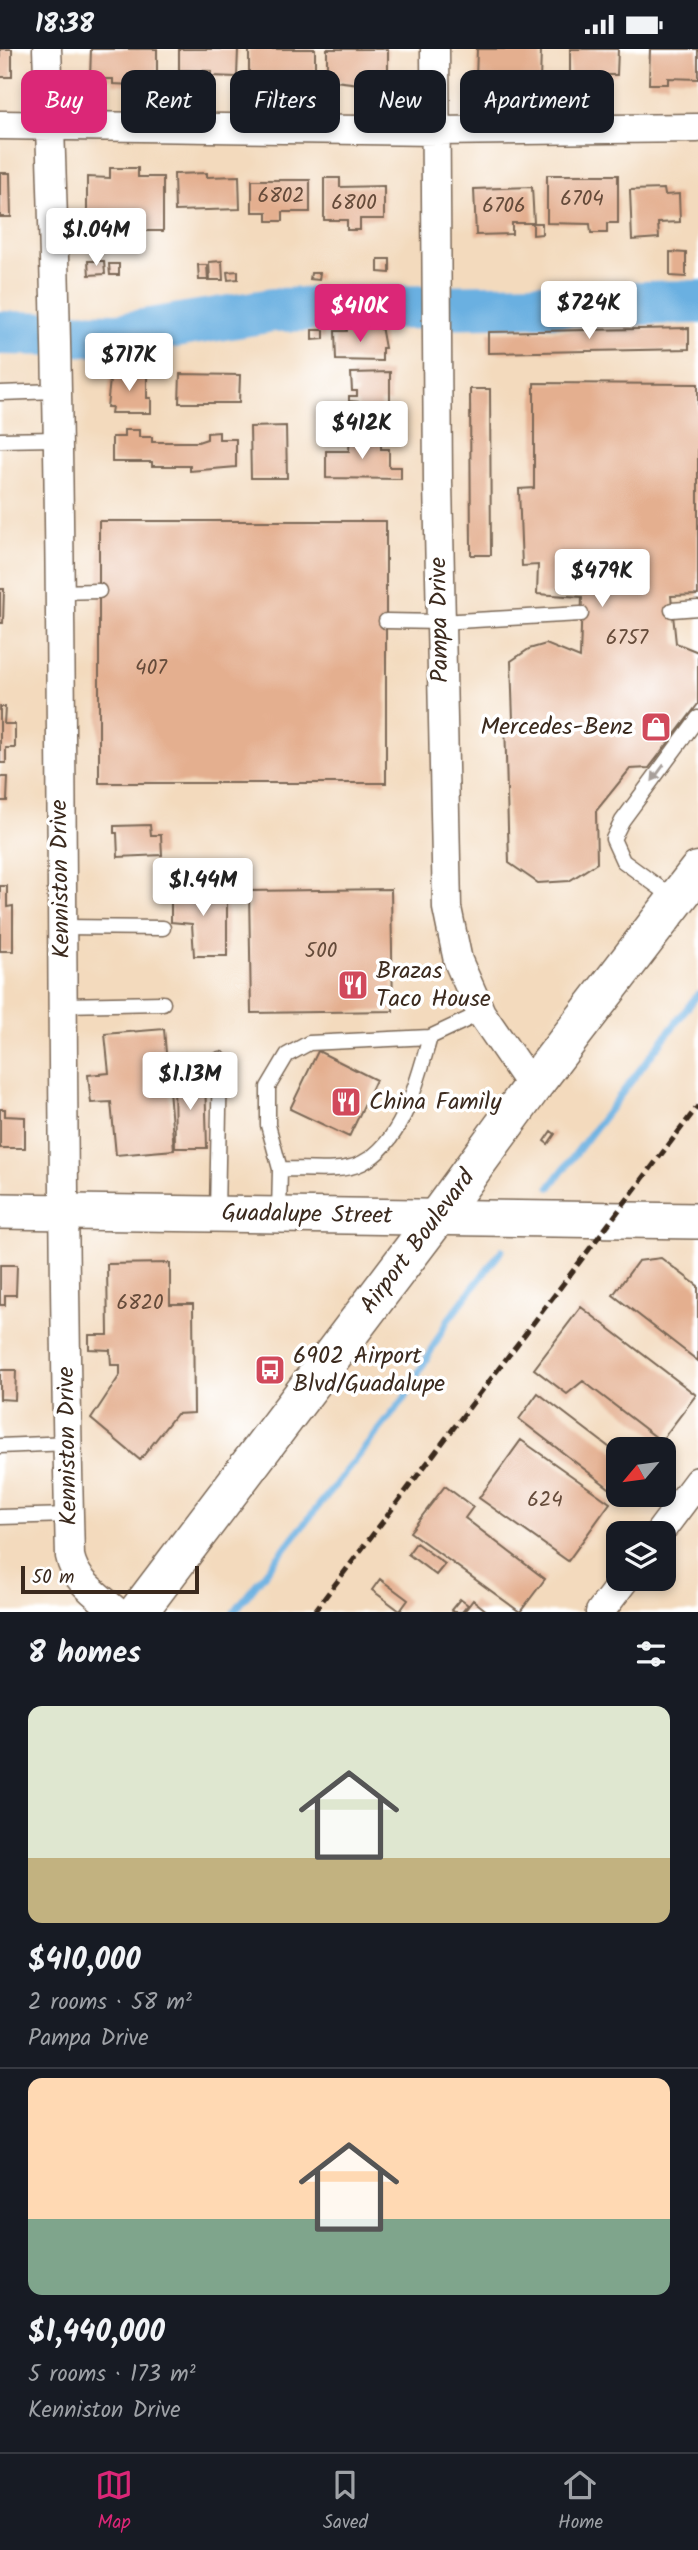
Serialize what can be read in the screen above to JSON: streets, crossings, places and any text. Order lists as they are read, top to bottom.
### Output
{
  "streets": {
    "main road": ["Airport Boulevard"],
    "street": ["Pampa Drive", "Kenniston Drive", "Guadalupe Street"]
  },
  "crossings": [
    ["Pampa Drive", "Airport Boulevard"],
    ["Kenniston Drive", "Guadalupe Street"],
    ["Guadalupe Street", "Airport Boulevard"]
  ],
  "places": {
    "shop": ["Mercedes-Benz"],
    "restaurant": ["Brazas Taco House", "China Family"],
    "bus stop": ["6902 Airport Blvd/Guadalupe"]
  },
  "house_numbers": [
    "6802",
    "6704",
    "6800",
    "6706",
    "6757",
    "407",
    "500",
    "6820",
    "624"
  ],
  "scale_bar": "50 m",
  "north": "bottom left",
  "page": {
    "status": "18:38",
    "chip": [
      "Buy",
      "Rent",
      "Filters",
      "New",
      "Apartment"
    ],
    "price": [
      "$1.04M",
      "$724K",
      "$410K",
      "$717K",
      "$412K",
      "$479K",
      "$1.44M",
      "$1.13M"
    ],
    "scale": "50 m",
    "heading": "8 homes",
    "list": [
      {
        "name": "$410,000",
        "note": "2 rooms · 58 m² · Pampa Drive"
      },
      {
        "name": "$1,440,000",
        "note": "5 rooms · 173 m² · Kenniston Drive"
      }
    ],
    "tabs": ["Map", "Saved", "Home"]
  }
}
